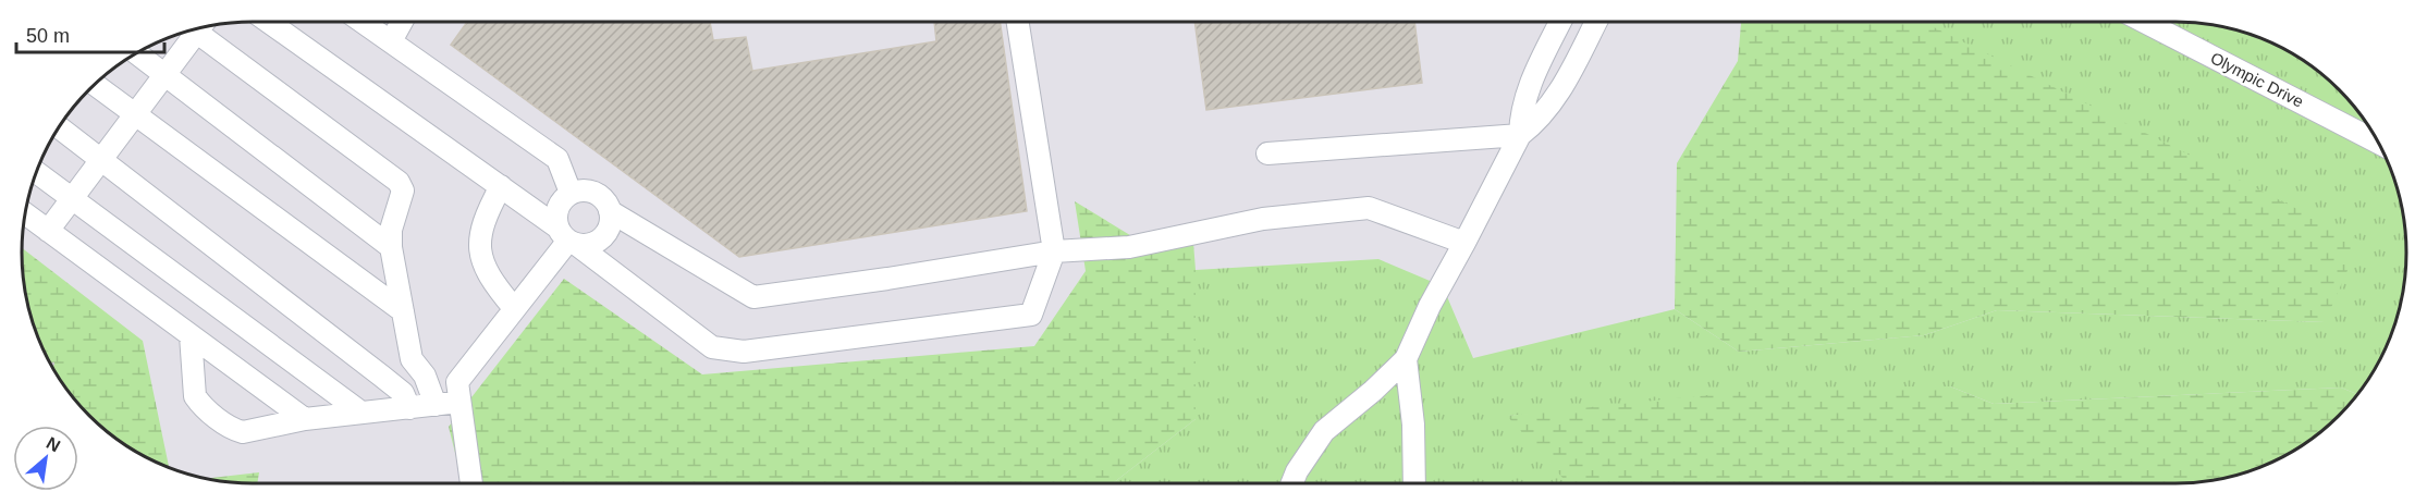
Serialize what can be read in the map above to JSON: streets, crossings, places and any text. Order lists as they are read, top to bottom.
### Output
{
  "streets": {
    "street": ["Olympic Drive"]
  },
  "scale_bar": "50 m",
  "north": "top right"
}
